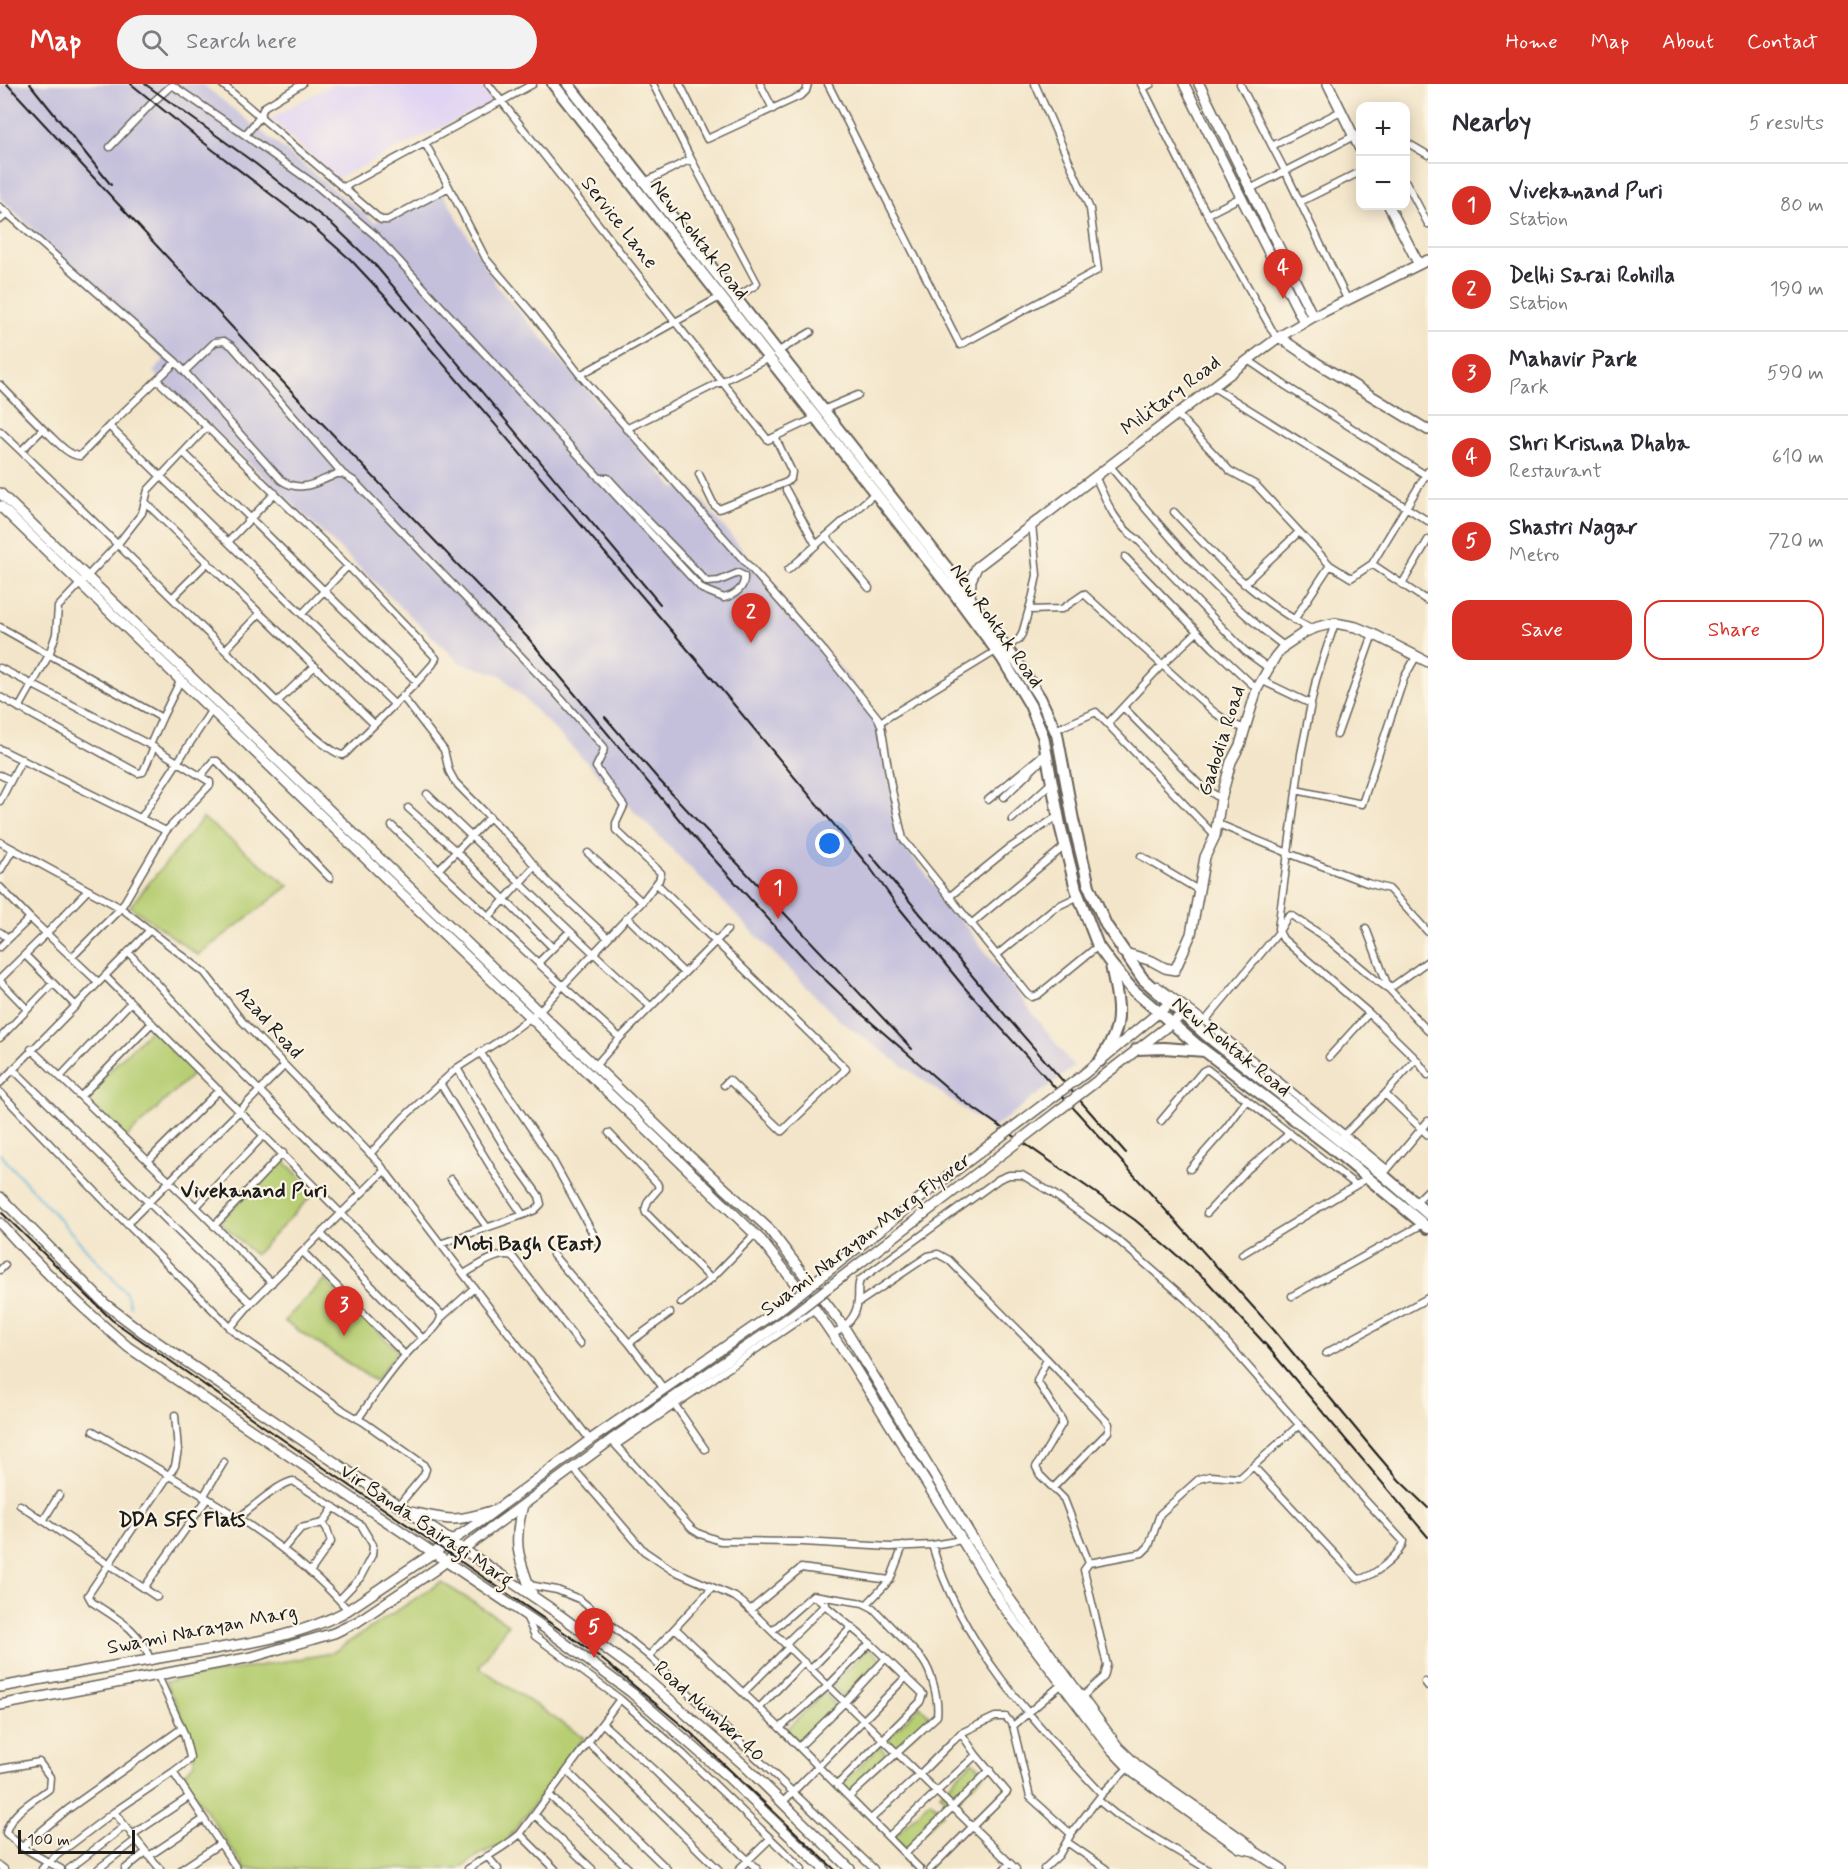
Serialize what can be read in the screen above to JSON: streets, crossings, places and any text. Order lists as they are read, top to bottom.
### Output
{
  "streets": {
    "main road": ["New Rohtak Road"],
    "street": [
      "Service Lane",
      "Military Road",
      "Gadodia Road",
      "Azad Road",
      "Swami Narayan Marg Flyover",
      "Vir Banda Bairagi Marg",
      "Swami Narayan Marg",
      "Road Number 40"
    ]
  },
  "crossings": [
    ["New Rohtak Road", "Military Road"],
    ["New Rohtak Road", "Gadodia Road"],
    ["Azad Road", "Swami Narayan Marg"],
    ["Swami Narayan Marg Flyover", "Swami Narayan Marg"],
    ["Vir Banda Bairagi Marg", "Swami Narayan Marg"],
    ["Vir Banda Bairagi Marg", "Road Number 40"]
  ],
  "districts": ["Vivekanand Puri", "Moti Bagh (East)", "DDA SFS Flats"],
  "scale_bar": "100 m",
  "page": {
    "header": "Map",
    "search": "Search here",
    "nav": [
      "Home",
      "Map",
      "About",
      "Contact"
    ],
    "heading": ["Nearby", "5 results"],
    "map_buttons": ["+", "−"],
    "list": [
      {
        "mark": "1",
        "name": "Vivekanand Puri",
        "note": "Station",
        "value": "80 m"
      },
      {
        "mark": "2",
        "name": "Delhi Sarai Rohilla",
        "note": "Station",
        "value": "190 m"
      },
      {
        "mark": "3",
        "name": "Mahavir Park",
        "note": "Park",
        "value": "590 m"
      },
      {
        "mark": "4",
        "name": "Shri Krishna Dhaba",
        "note": "Restaurant",
        "value": "610 m"
      },
      {
        "mark": "5",
        "name": "Shastri Nagar",
        "note": "Metro",
        "value": "720 m"
      }
    ],
    "pins": [
      "4",
      "2",
      "1",
      "3",
      "5"
    ],
    "buttons": ["Save", "Share"],
    "scale": "100 m"
  }
}
